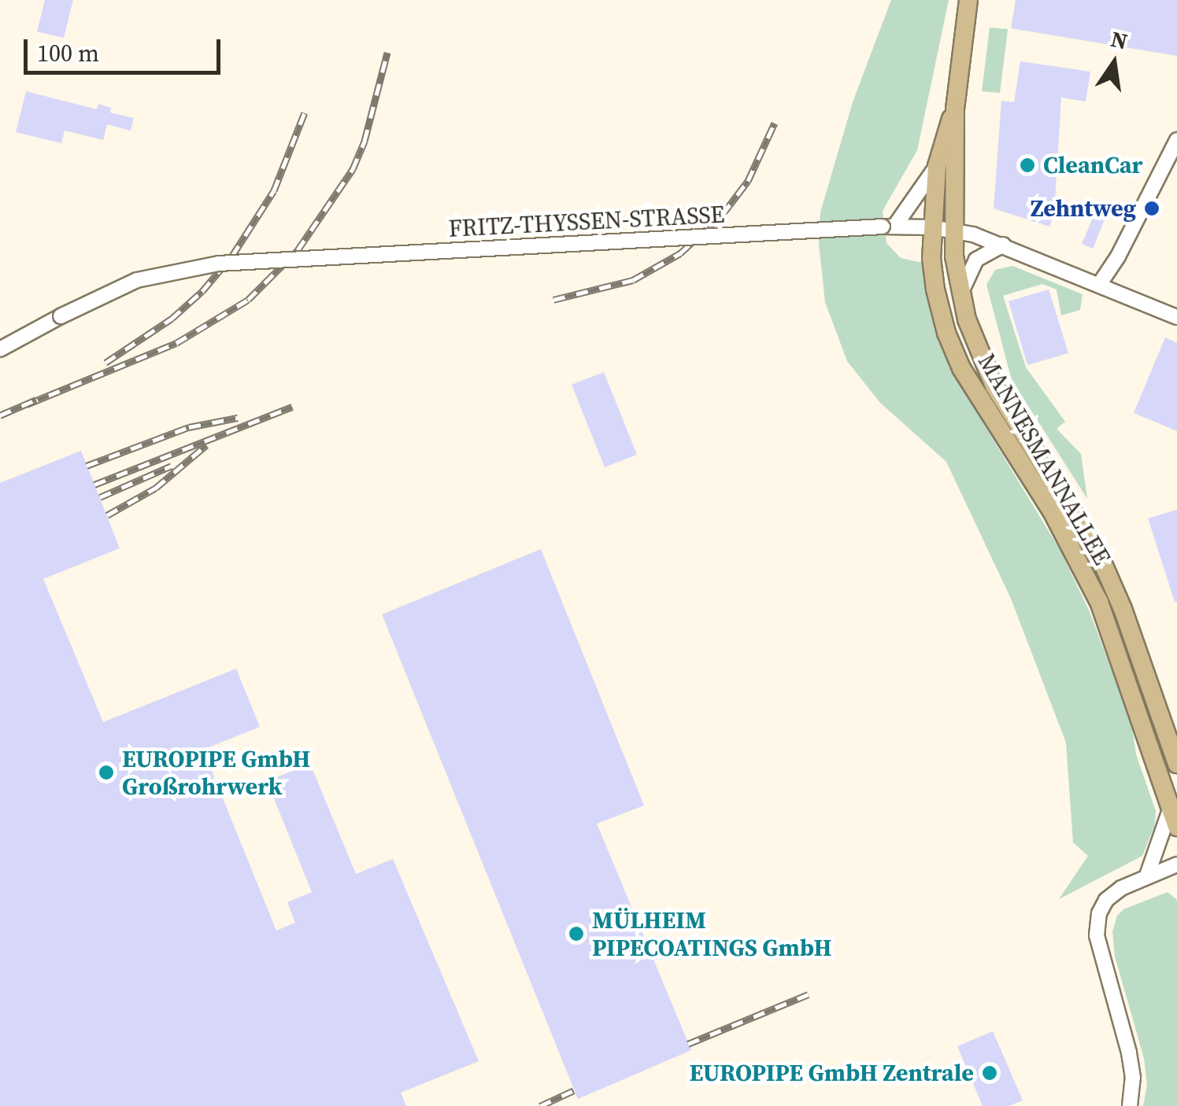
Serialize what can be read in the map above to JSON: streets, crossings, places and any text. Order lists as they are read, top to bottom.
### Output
{
  "streets": {
    "main road": ["MANNESMANNALLEE"],
    "street": ["FRITZ-THYSSEN-STRASSE"]
  },
  "crossings": [
    ["FRITZ-THYSSEN-STRASSE", "MANNESMANNALLEE"]
  ],
  "places": [
    "CleanCar",
    "Zehntweg",
    "EUROPIPE GmbH Großrohrwerk",
    "MÜLHEIM PIPECOATINGS GmbH",
    "EUROPIPE GmbH Zentrale"
  ],
  "scale_bar": "100 m",
  "north": "top"
}
